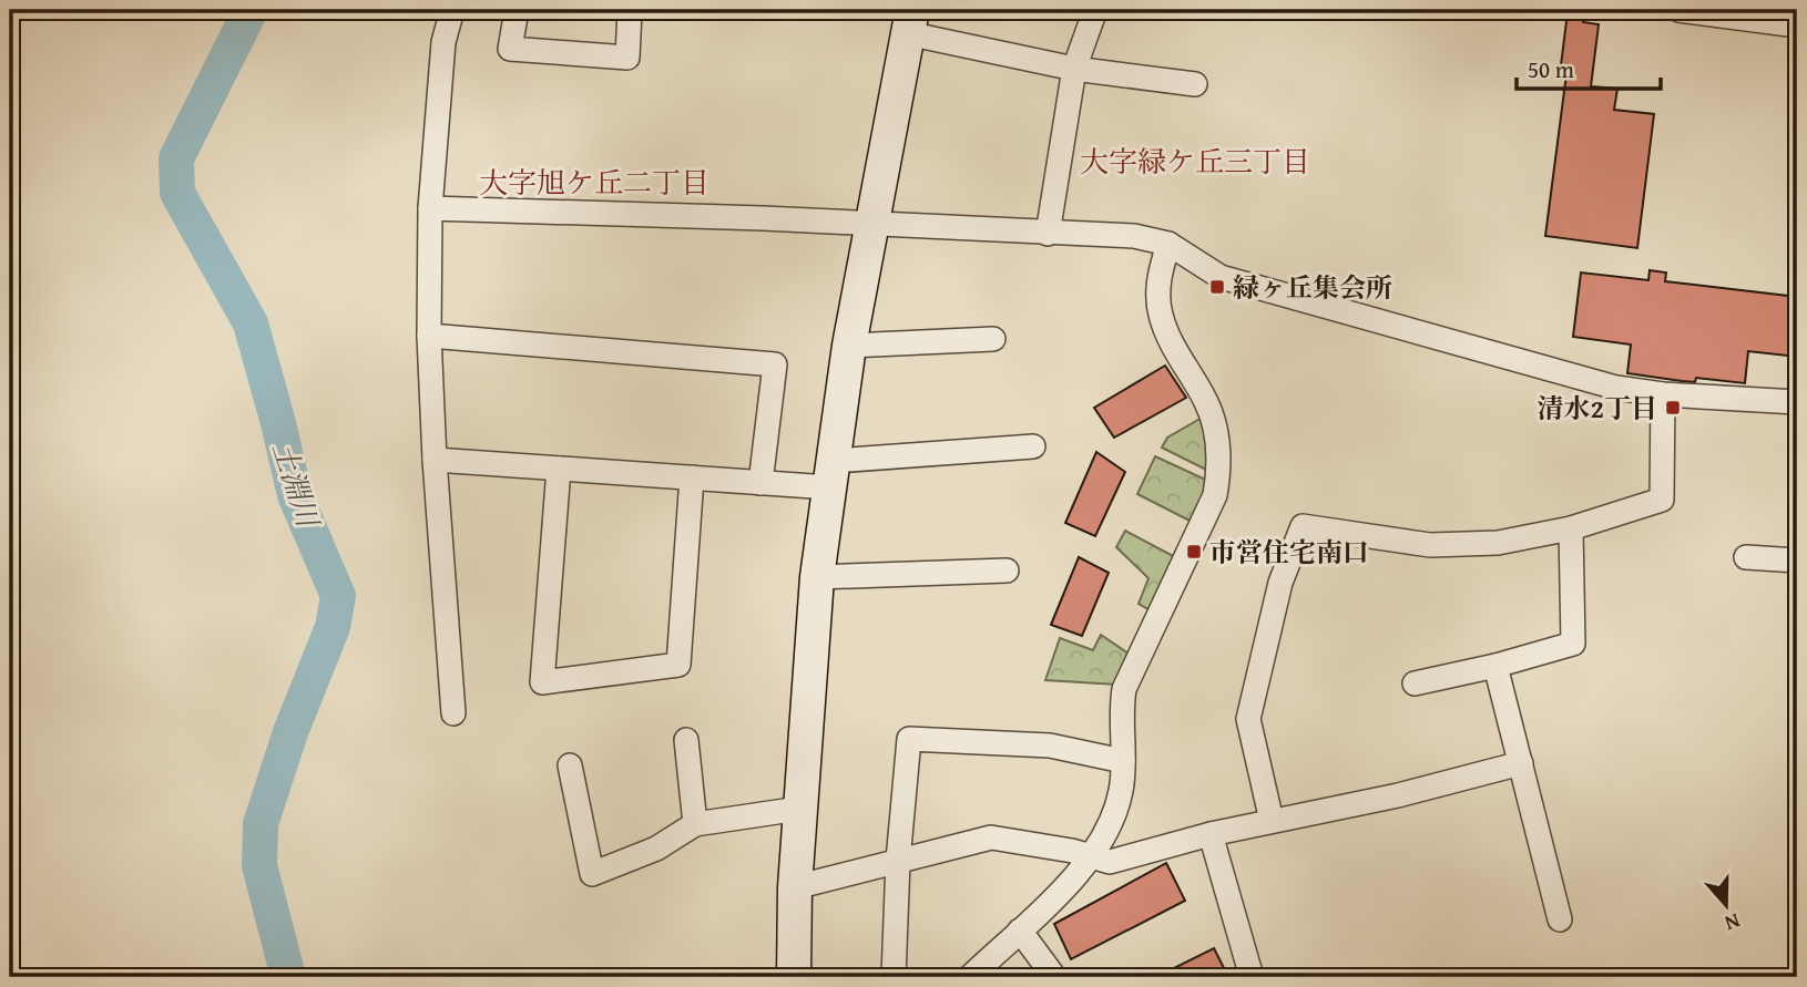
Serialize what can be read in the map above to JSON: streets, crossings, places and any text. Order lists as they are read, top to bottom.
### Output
{
  "districts": ["大字緑ケ丘三丁目", "大字旭ケ丘二丁目"],
  "water": ["土淵川"],
  "places": {
    "transit": ["緑ヶ丘集会所", "清水2丁目", "市営住宅南口"]
  },
  "scale_bar": "50 m",
  "north": "bottom"
}
